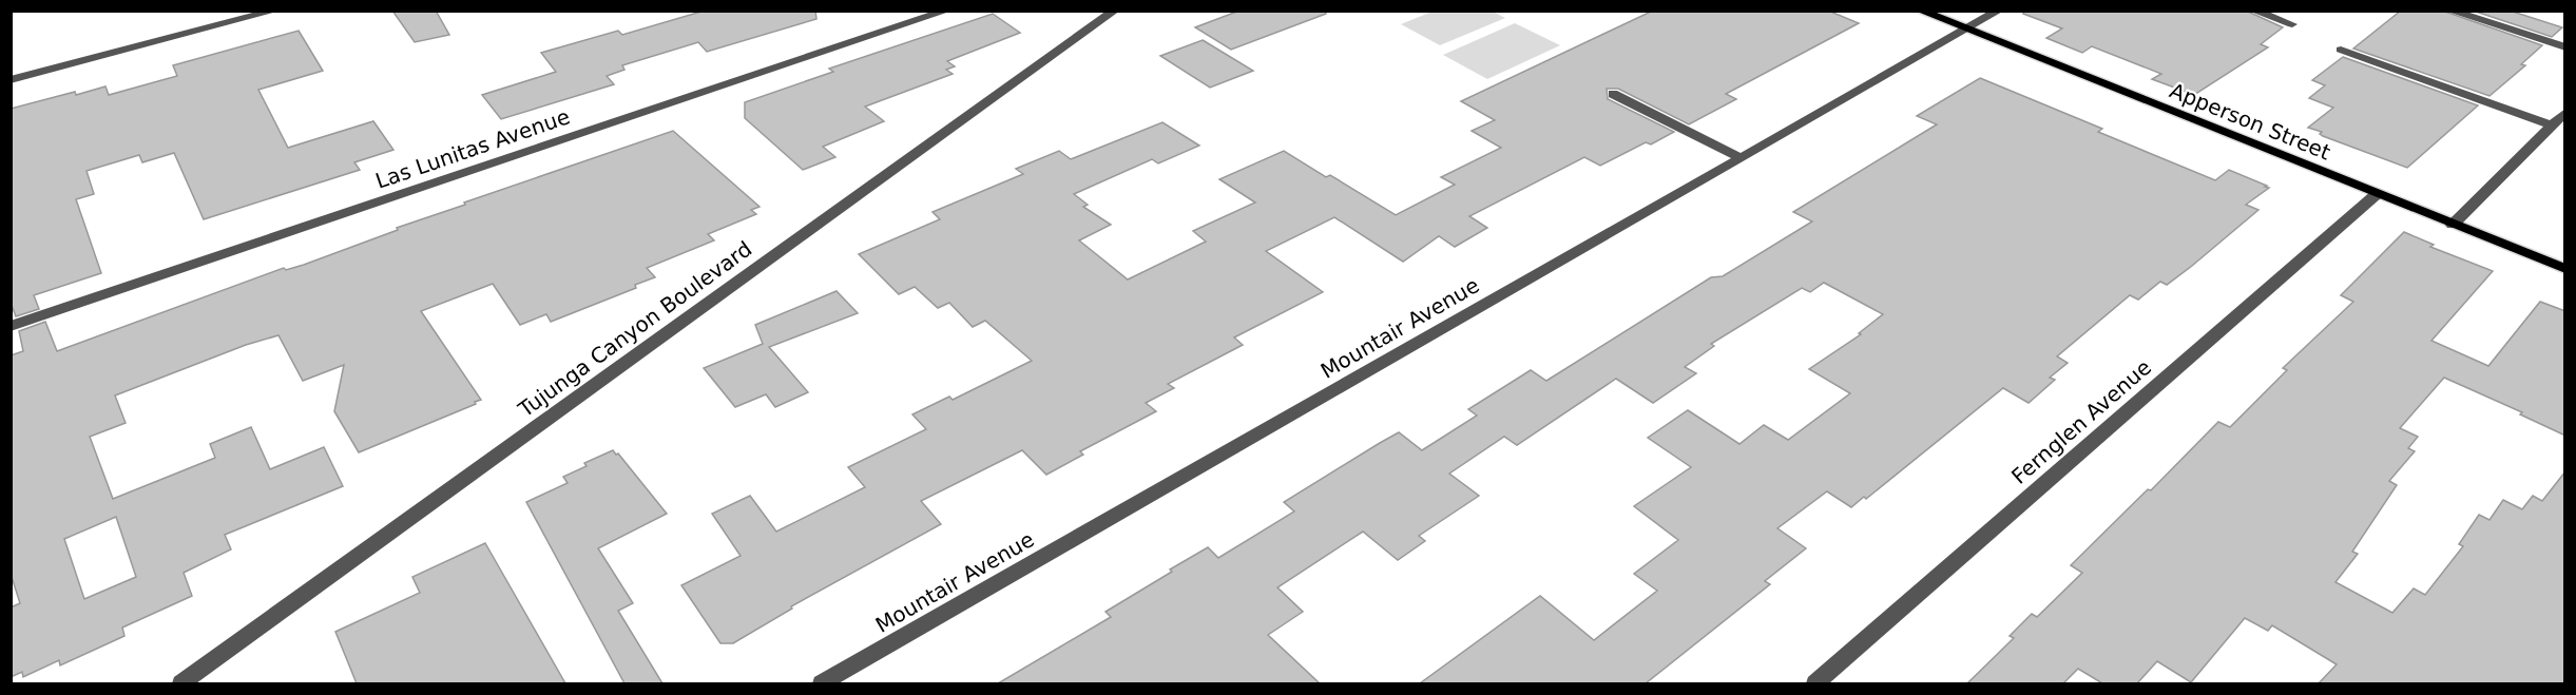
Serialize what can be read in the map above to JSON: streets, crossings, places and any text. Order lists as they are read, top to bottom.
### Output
{
  "streets": {
    "main road": ["Apperson Street"],
    "street": [
      "Las Lunitas Avenue",
      "Mountair Avenue",
      "Tujunga Canyon Boulevard",
      "Fernglen Avenue"
    ]
  },
  "crossings": [
    ["Apperson Street", "Mountair Avenue"],
    ["Apperson Street", "Fernglen Avenue"]
  ]
}
